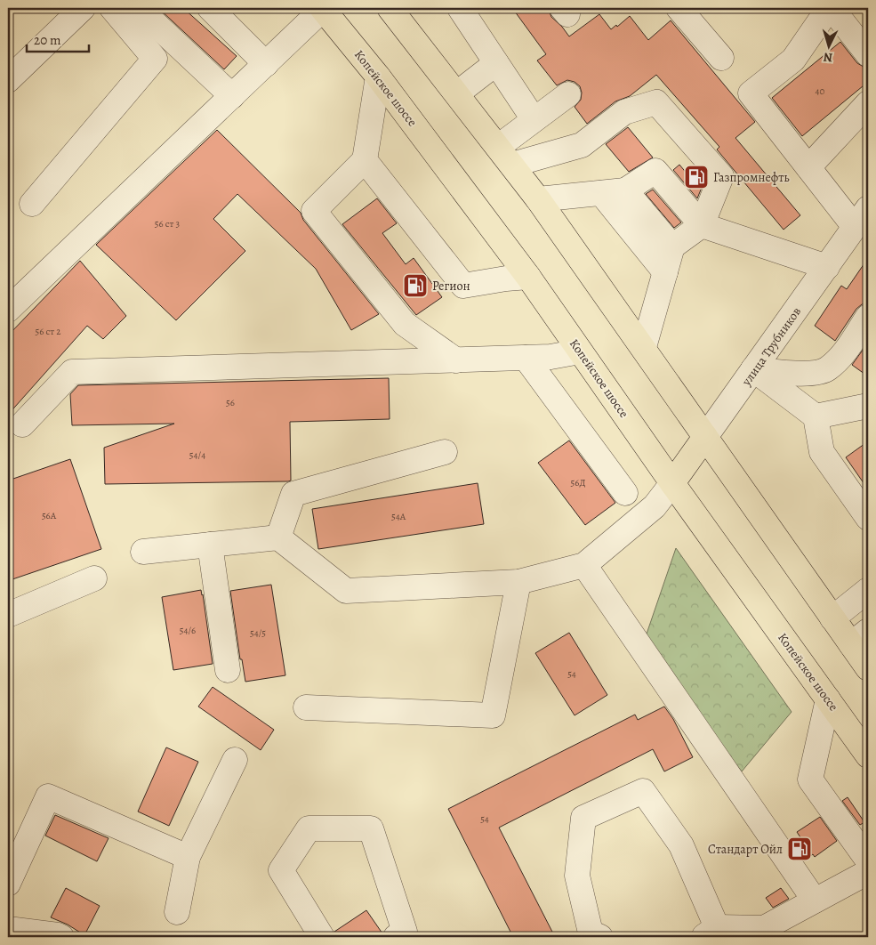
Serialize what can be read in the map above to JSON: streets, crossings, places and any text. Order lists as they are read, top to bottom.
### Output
{
  "streets": {
    "main road": ["Копейское шоссе", "улица Трубников"]
  },
  "crossings": [
    ["Копейское шоссе", "улица Трубников"]
  ],
  "places": {
    "fuel station": ["Газпромнефть", "Регион", "Стандарт Ойл"]
  },
  "house_numbers": [
    "40",
    "56 ст 3",
    "56 ст 2",
    "56",
    "54/4",
    "56Д",
    "56А",
    "54А",
    "54/6",
    "54/5",
    "54",
    "54"
  ],
  "scale_bar": "20 m",
  "north": "bottom"
}
